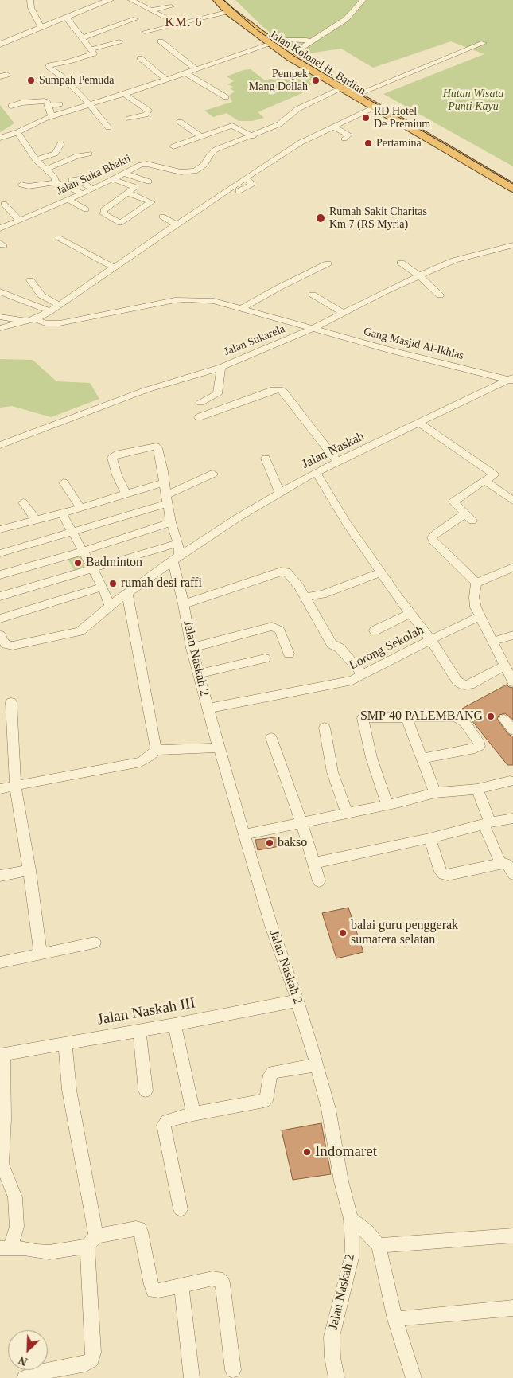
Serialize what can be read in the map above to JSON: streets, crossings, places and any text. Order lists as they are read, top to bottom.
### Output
{
  "streets": {
    "highway": ["Jalan Kolonel H. Barlian"],
    "street": [
      "Jalan Suka Bhakti",
      "Jalan Sukarela",
      "Gang Masjid Al-Ikhlas",
      "Jalan Naskah",
      "Lorong Sekolah",
      "Jalan Naskah 2",
      "Jalan Naskah III"
    ]
  },
  "crossings": [
    ["Jalan Kolonel H. Barlian", "Jalan Suka Bhakti"],
    ["Jalan Sukarela", "Gang Masjid Al-Ikhlas"],
    ["Gang Masjid Al-Ikhlas", "Jalan Naskah"],
    ["Jalan Naskah", "Jalan Naskah 2"],
    ["Lorong Sekolah", "Jalan Naskah 2"],
    ["Jalan Naskah 2", "Jalan Naskah III"]
  ],
  "districts": ["KM. 6"],
  "parks": ["Hutan Wisata Punti Kayu"],
  "places": [
    "Sumpah Pemuda",
    "Pempek Mang Dollah",
    "RD Hotel De Premium",
    "Pertamina",
    "Rumah Sakit Charitas Km 7 (RS Myria)",
    "Badminton",
    "rumah desi raffi",
    "SMP 40 PALEMBANG",
    "bakso",
    "balai guru penggerak sumatera selatan",
    "Indomaret"
  ],
  "north": "bottom left"
}
